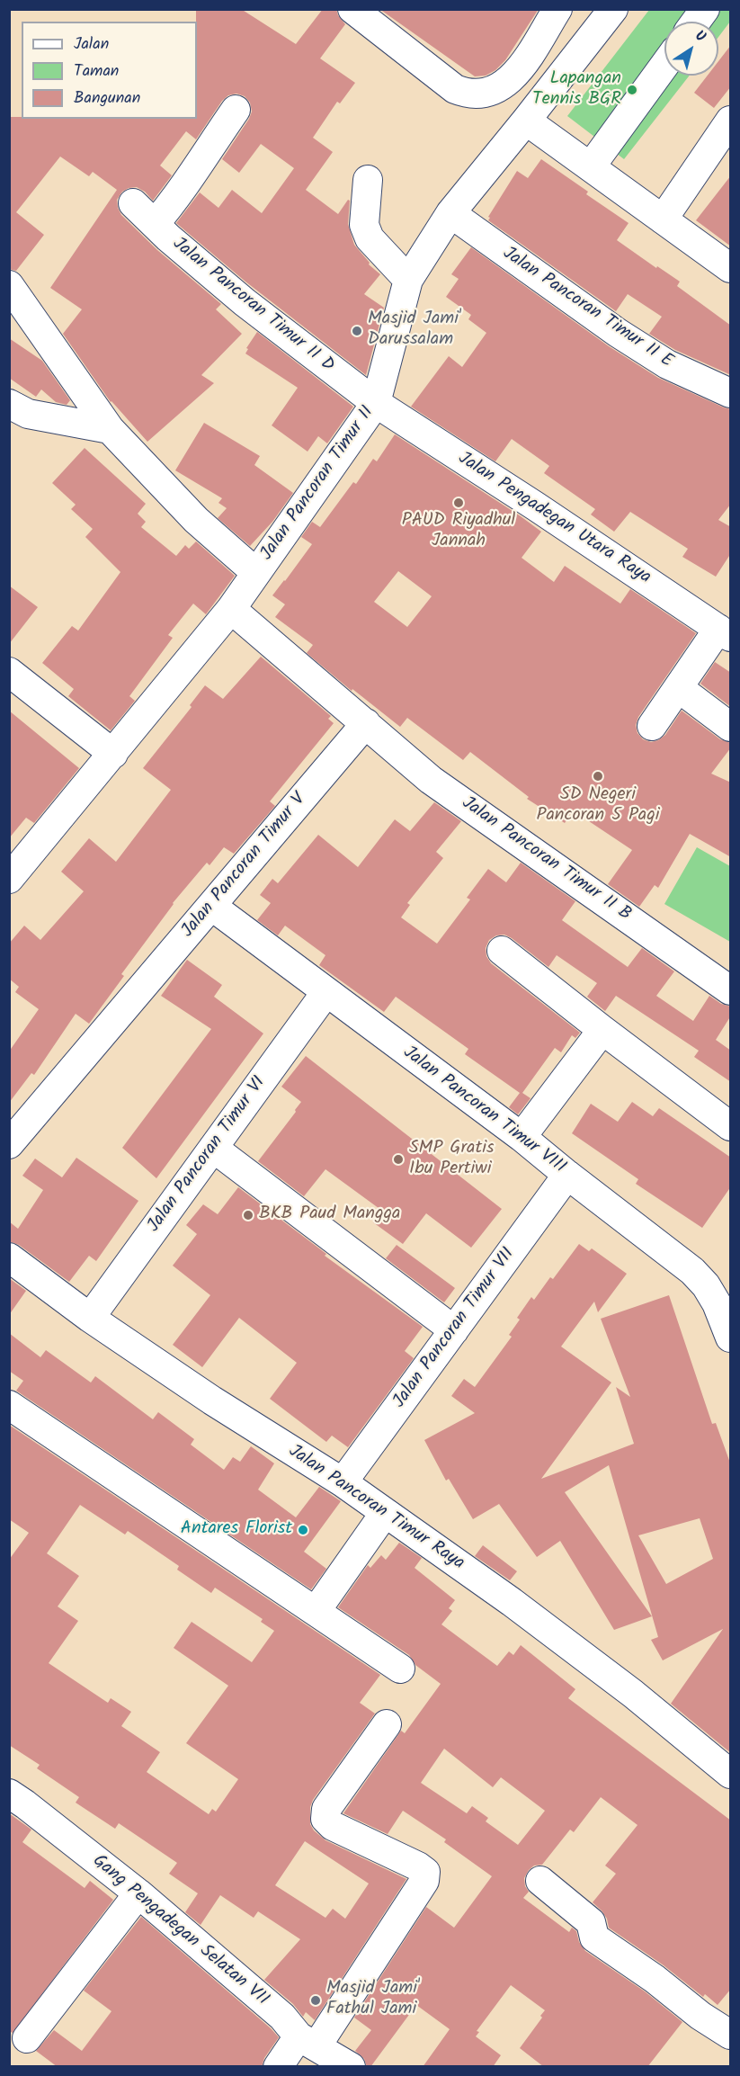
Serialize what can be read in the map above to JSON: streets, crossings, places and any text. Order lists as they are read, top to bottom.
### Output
{
  "streets": {
    "street": [
      "Jalan Pancoran Timur II D",
      "Jalan Pancoran Timur II E",
      "Jalan Pancoran Timur II",
      "Jalan Pengadegan Utara Raya",
      "Jalan Pancoran Timur II B",
      "Jalan Pancoran Timur V",
      "Jalan Pancoran Timur VIII",
      "Jalan Pancoran Timur VI",
      "Jalan Pancoran Timur VII",
      "Jalan Pancoran Timur Raya",
      "Gang Pengadegan Selatan VII"
    ]
  },
  "crossings": [
    ["Jalan Pancoran Timur II D", "Jalan Pancoran Timur II"],
    ["Jalan Pancoran Timur II D", "Jalan Pengadegan Utara Raya"],
    ["Jalan Pancoran Timur II E", "Jalan Pancoran Timur II"],
    ["Jalan Pancoran Timur II", "Jalan Pengadegan Utara Raya"],
    ["Jalan Pancoran Timur II B", "Jalan Pancoran Timur V"],
    ["Jalan Pancoran Timur V", "Jalan Pancoran Timur VIII"],
    ["Jalan Pancoran Timur VIII", "Jalan Pancoran Timur VI"],
    ["Jalan Pancoran Timur VIII", "Jalan Pancoran Timur VII"],
    ["Jalan Pancoran Timur VI", "Jalan Pancoran Timur Raya"],
    ["Jalan Pancoran Timur VII", "Jalan Pancoran Timur Raya"]
  ],
  "places": [
    "Lapangan Tennis BGR",
    "Masjid Jami' Darussalam",
    "PAUD Riyadhul Jannah",
    "SD Negeri Pancoran 5 Pagi",
    "SMP Gratis Ibu Pertiwi",
    "BKB Paud Mangga",
    "Antares Florist",
    "Masjid Jami' Fathul Jami"
  ],
  "legend": ["Jalan", "Taman", "Bangunan"],
  "north": "top right"
}
